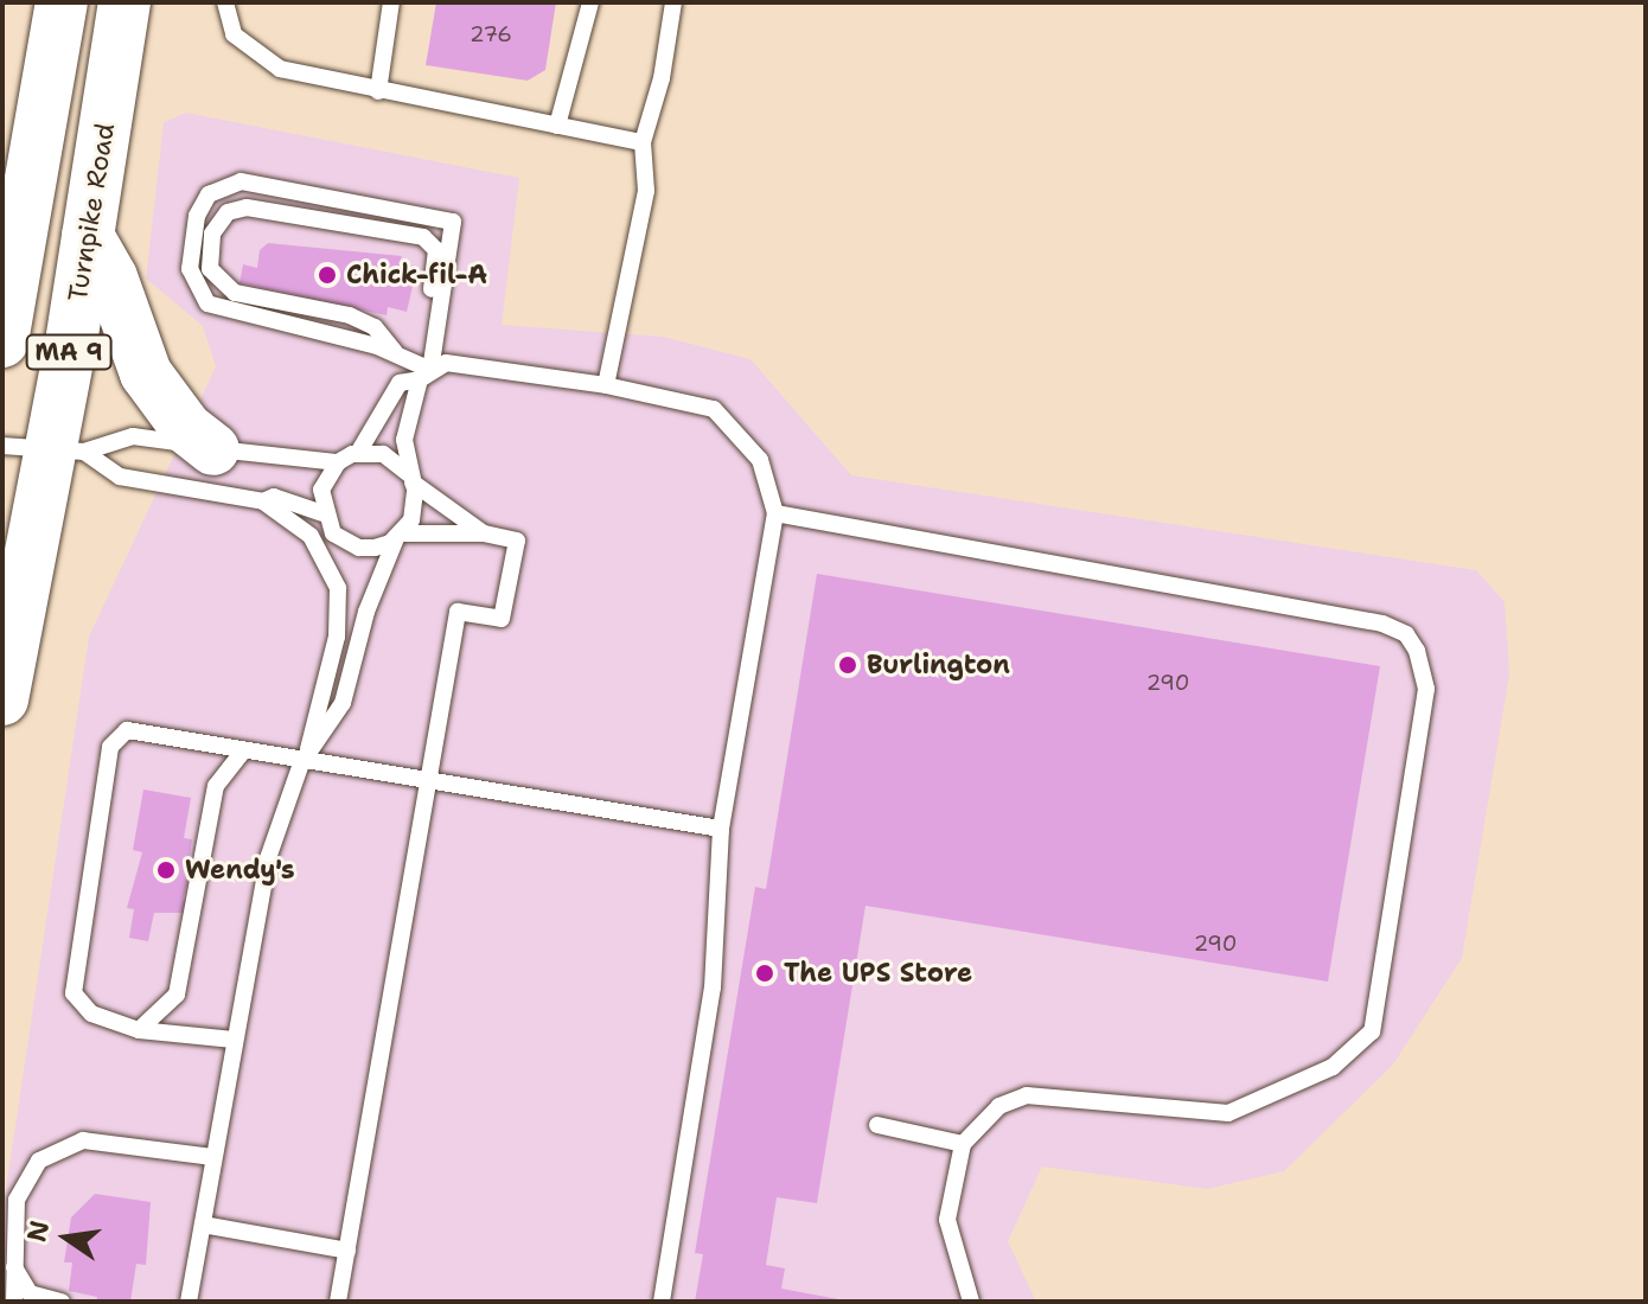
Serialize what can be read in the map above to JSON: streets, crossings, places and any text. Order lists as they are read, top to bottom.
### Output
{
  "streets": {
    "highway": ["Turnpike Road", "MA 9"]
  },
  "places": [
    "Chick-fil-A",
    "Burlington",
    "Wendy's",
    "The UPS Store"
  ],
  "house_numbers": ["276", "290", "290"],
  "north": "left"
}
